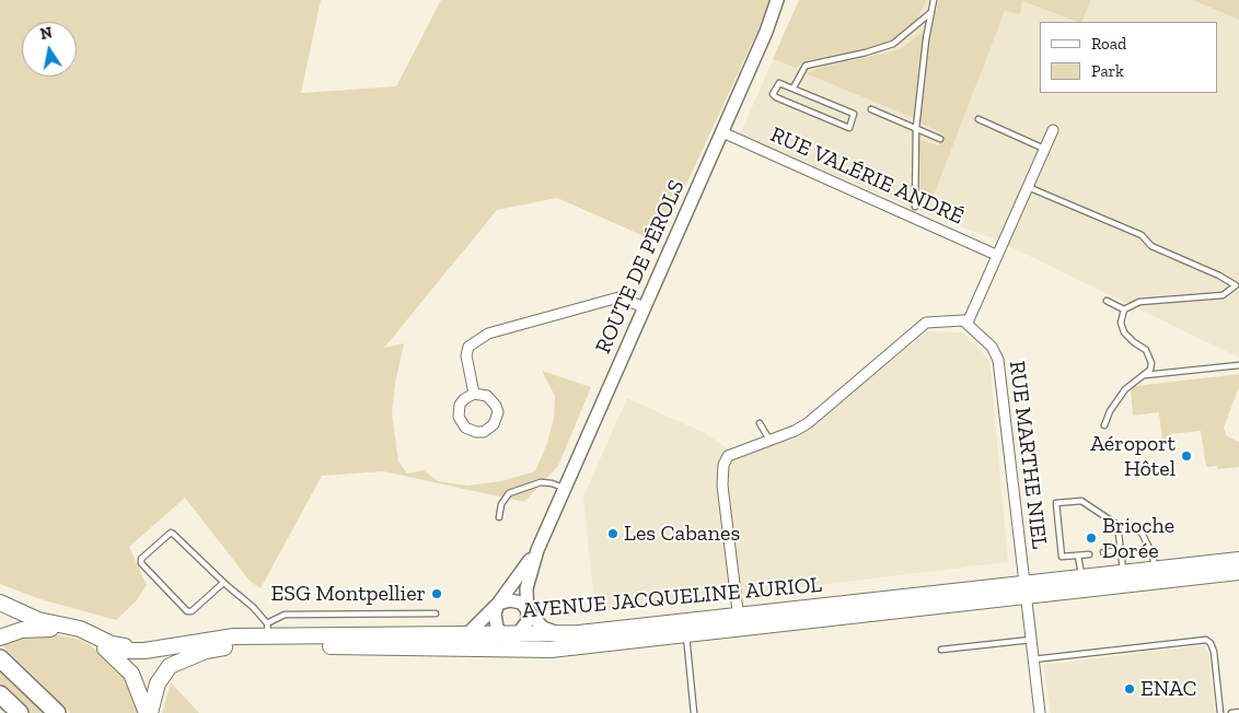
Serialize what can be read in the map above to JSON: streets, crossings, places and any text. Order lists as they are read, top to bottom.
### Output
{
  "streets": {
    "main road": ["AVENUE JACQUELINE AURIOL"],
    "street": ["RUE VALÉRIE ANDRÉ", "ROUTE DE PÉROLS", "RUE MARTHE NIEL"]
  },
  "crossings": [
    ["RUE VALÉRIE ANDRÉ", "ROUTE DE PÉROLS"],
    ["ROUTE DE PÉROLS", "AVENUE JACQUELINE AURIOL"],
    ["RUE MARTHE NIEL", "AVENUE JACQUELINE AURIOL"]
  ],
  "places": [
    "Aéroport Hôtel",
    "Les Cabanes",
    "Brioche Dorée",
    "ESG Montpellier",
    "ENAC"
  ],
  "legend": ["Road", "Park"],
  "north": "top"
}
